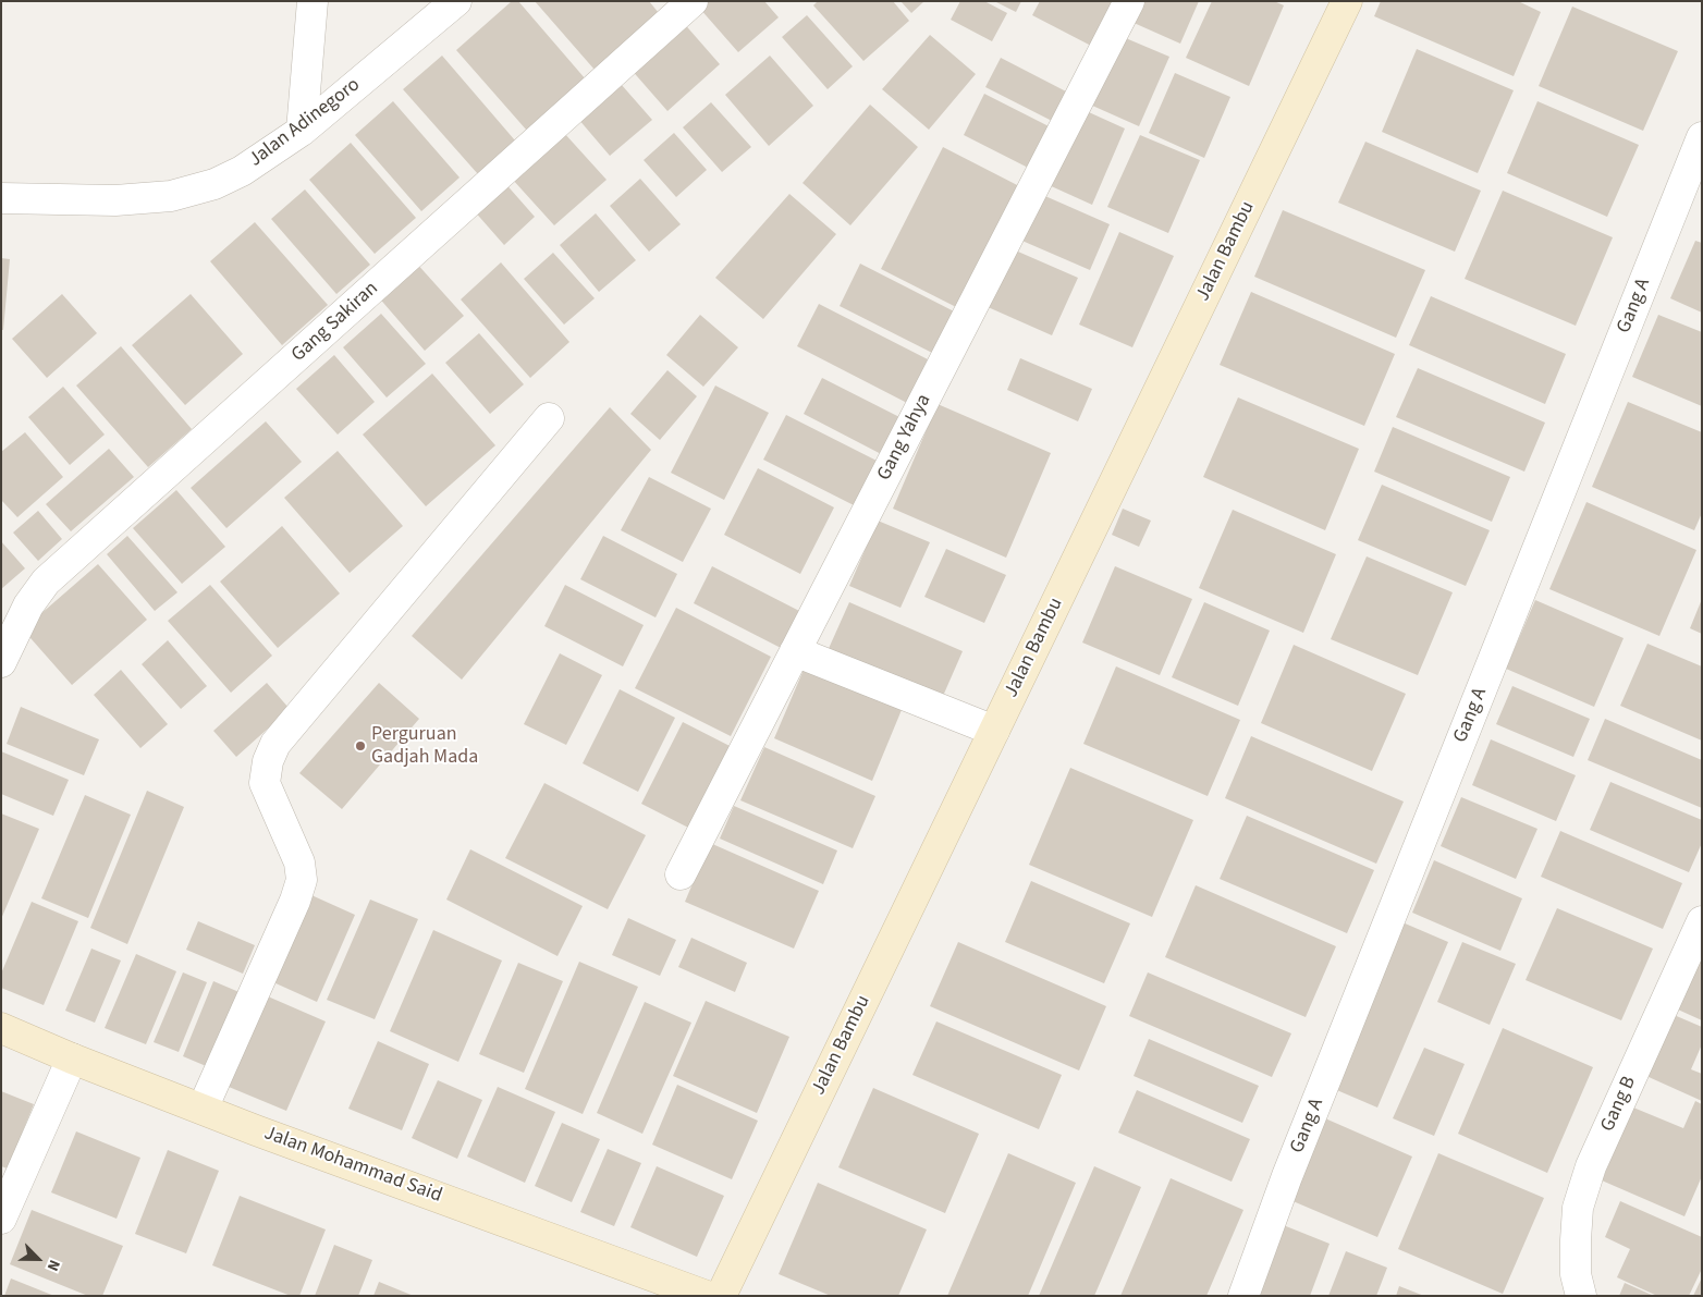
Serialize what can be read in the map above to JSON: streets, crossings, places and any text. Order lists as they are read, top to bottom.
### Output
{
  "streets": {
    "street": [
      "Jalan Adinegoro",
      "Jalan Bambu",
      "Gang A",
      "Gang Sakiran",
      "Gang Yahya",
      "Gang B",
      "Jalan Mohammad Said"
    ]
  },
  "places": ["Perguruan Gadjah Mada"],
  "north": "bottom right"
}
